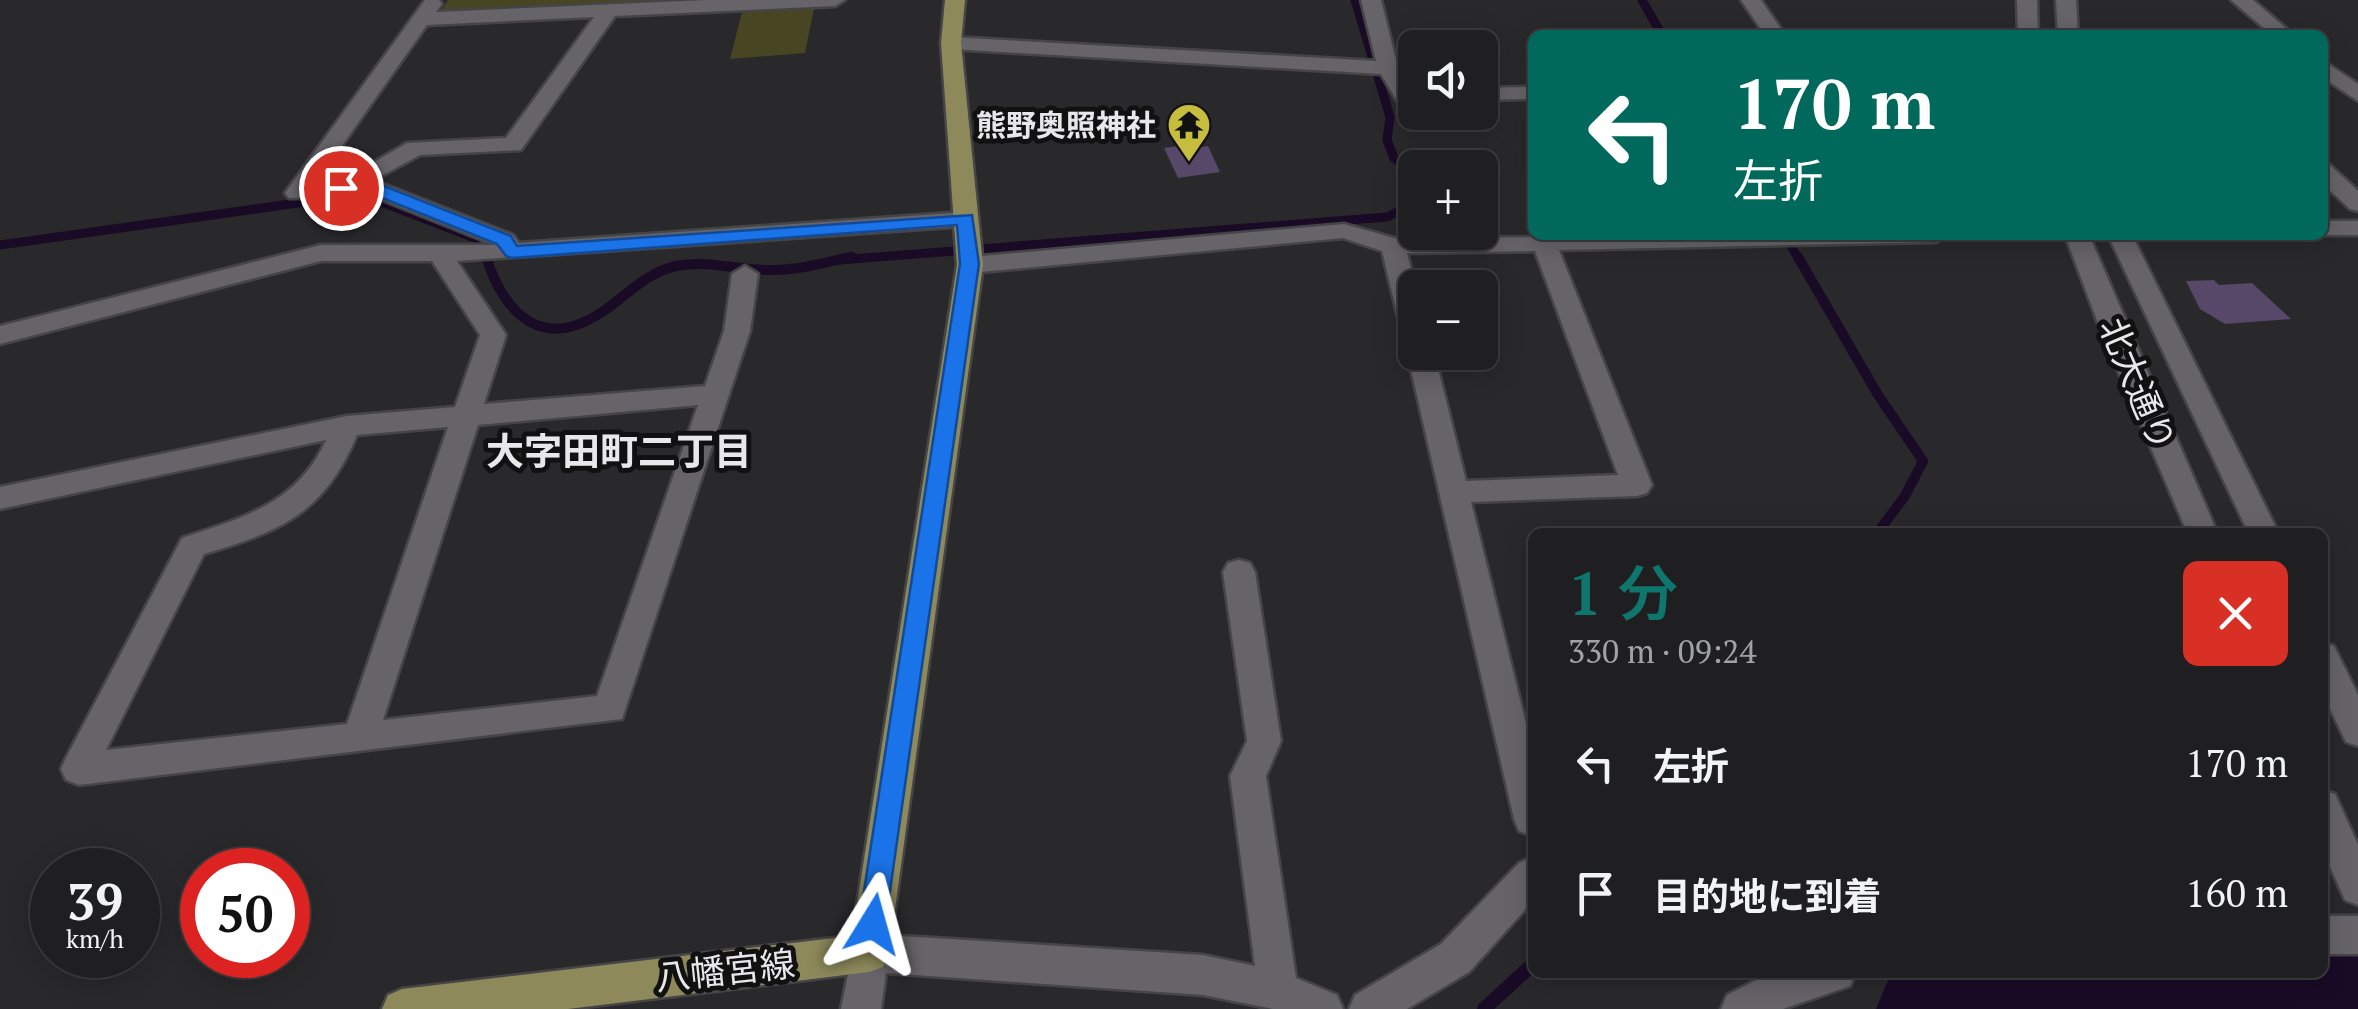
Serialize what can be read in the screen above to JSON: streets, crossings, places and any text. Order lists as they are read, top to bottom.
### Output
{
  "streets": {
    "main road": ["八幡宮線"],
    "street": ["北大通り"]
  },
  "districts": ["大字田町二丁目"],
  "places": {
    "temple": ["熊野奥照神社"]
  },
  "page": {
    "map_buttons": ["+", "−"],
    "turn": ["170 m", "左折"],
    "heading": ["1 分", "330 m · 09:24"],
    "list": [
      {
        "name": "左折",
        "value": "170 m"
      },
      {
        "name": "目的地に到着",
        "value": "160 m"
      }
    ],
    "speed": "39 km/h",
    "limit": "50"
  }
}
